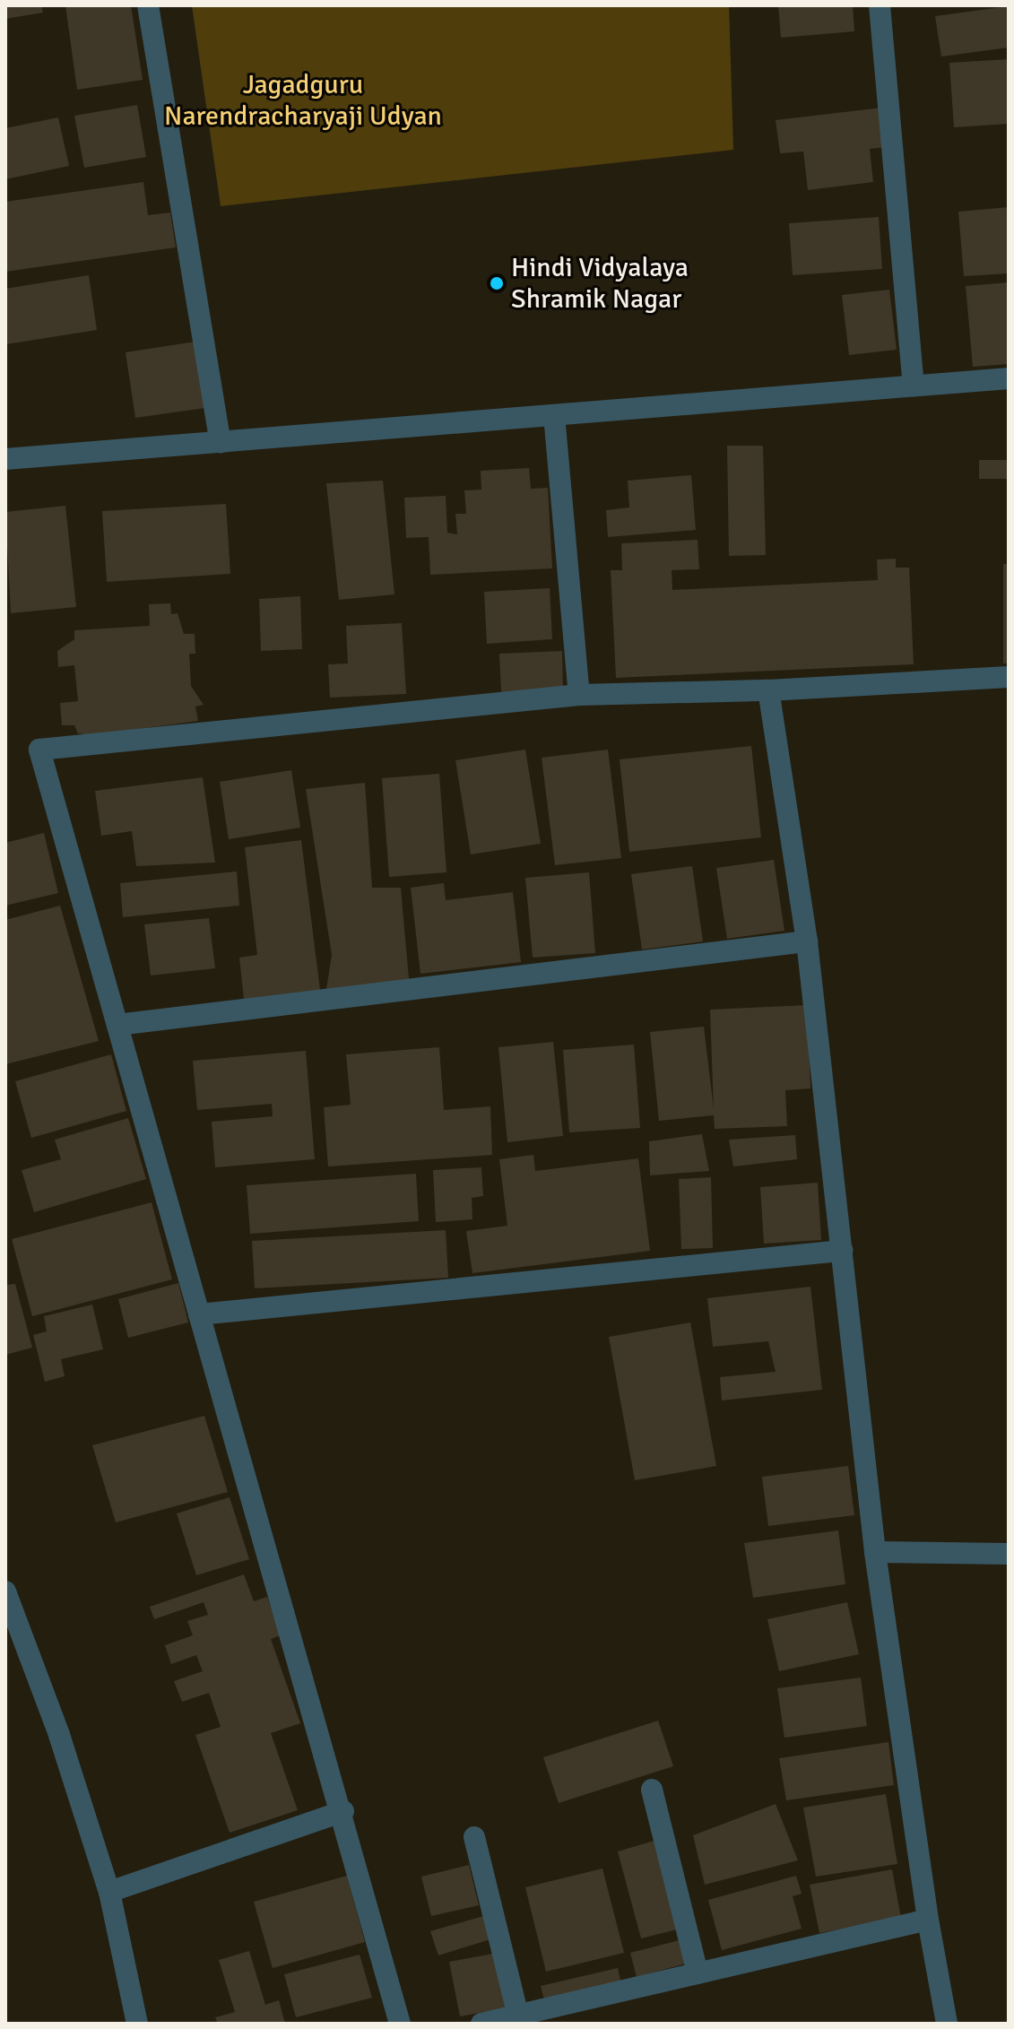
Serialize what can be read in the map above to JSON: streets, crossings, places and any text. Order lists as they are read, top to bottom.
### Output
{
  "parks": ["Jagadguru Narendracharyaji Udyan"],
  "places": ["Hindi Vidyalaya Shramik Nagar"]
}
